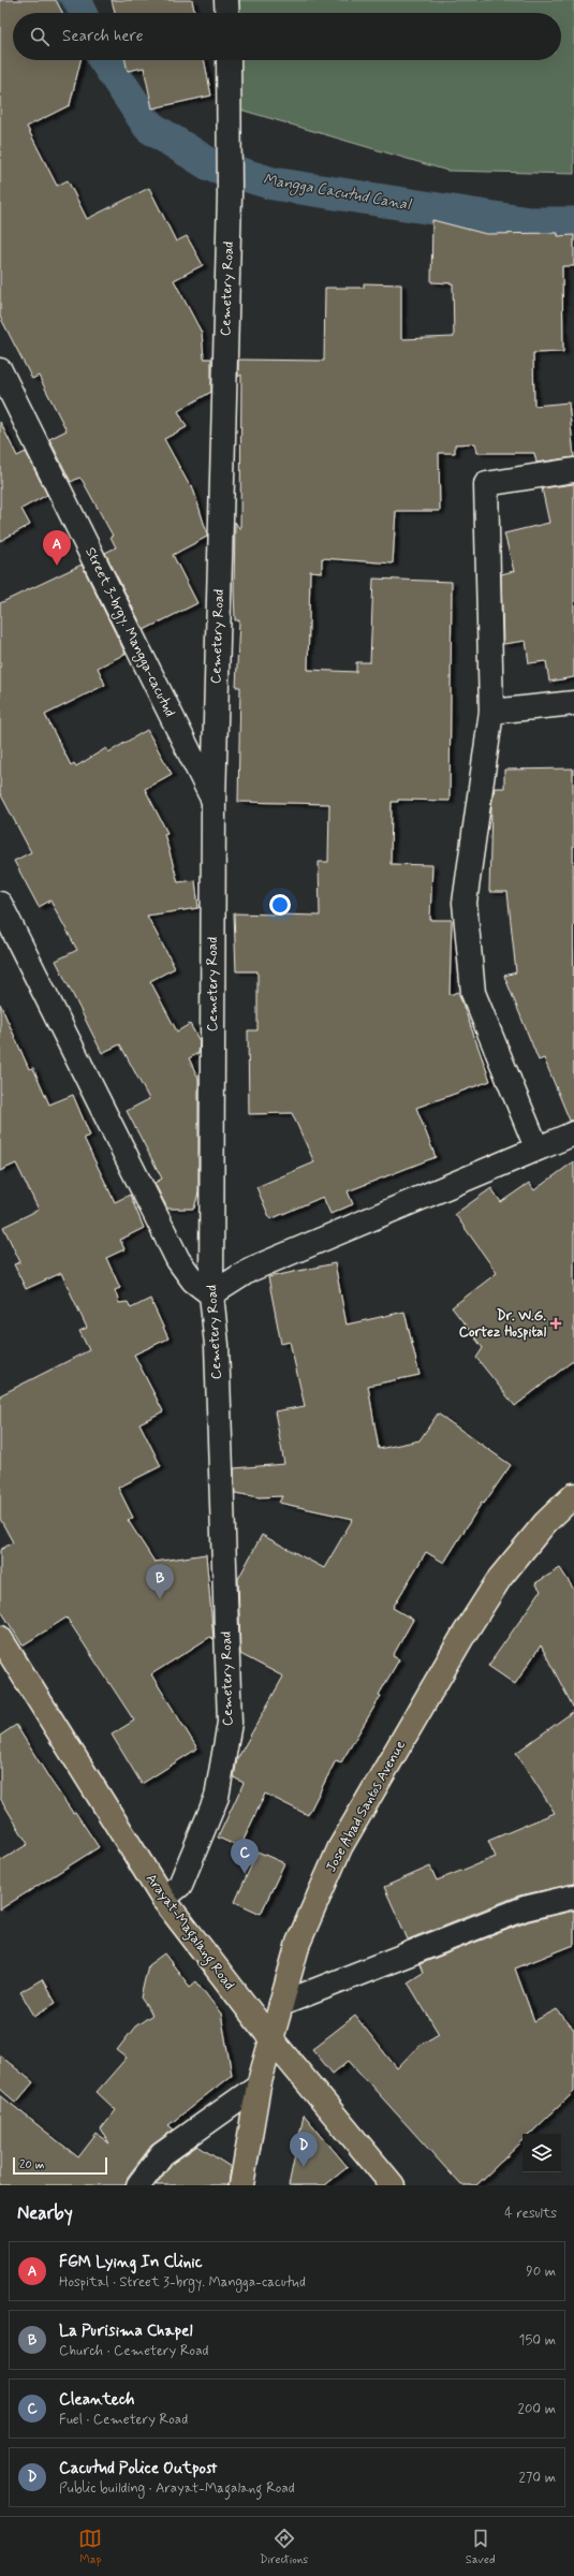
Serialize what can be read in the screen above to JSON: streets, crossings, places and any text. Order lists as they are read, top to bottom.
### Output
{
  "streets": {
    "main road": ["Jose Abad Santos Avenue", "Arayat-Magalang Road"],
    "street": ["Cemetery Road", "Street 3-brgy. Mangga-cacutud"]
  },
  "crossings": [
    ["Cemetery Road", "Street 3-brgy. Mangga-cacutud"],
    ["Cemetery Road", "Arayat-Magalang Road"],
    ["Jose Abad Santos Avenue", "Arayat-Magalang Road"]
  ],
  "water": ["Mangga Cacutud Canal"],
  "places": {
    "health": ["Dr. W.G. Cortez Hospital"]
  },
  "scale_bar": "20 m",
  "page": {
    "search": "Search here",
    "pins": [
      "A",
      "B",
      "C",
      "D"
    ],
    "scale": "20 m",
    "heading": ["Nearby", "4 results"],
    "list": [
      {
        "mark": "A",
        "name": "FGM Lying In Clinic",
        "note": "Hospital · Street 3-brgy. Mangga-cacutud",
        "value": "90 m"
      },
      {
        "mark": "B",
        "name": "La Purisima Chapel",
        "note": "Church · Cemetery Road",
        "value": "150 m"
      },
      {
        "mark": "C",
        "name": "Cleantech",
        "note": "Fuel · Cemetery Road",
        "value": "200 m"
      },
      {
        "mark": "D",
        "name": "Cacutud Police Outpost",
        "note": "Public building · Arayat-Magalang Road",
        "value": "270 m"
      }
    ],
    "nav": ["Map", "Directions", "Saved"]
  }
}
